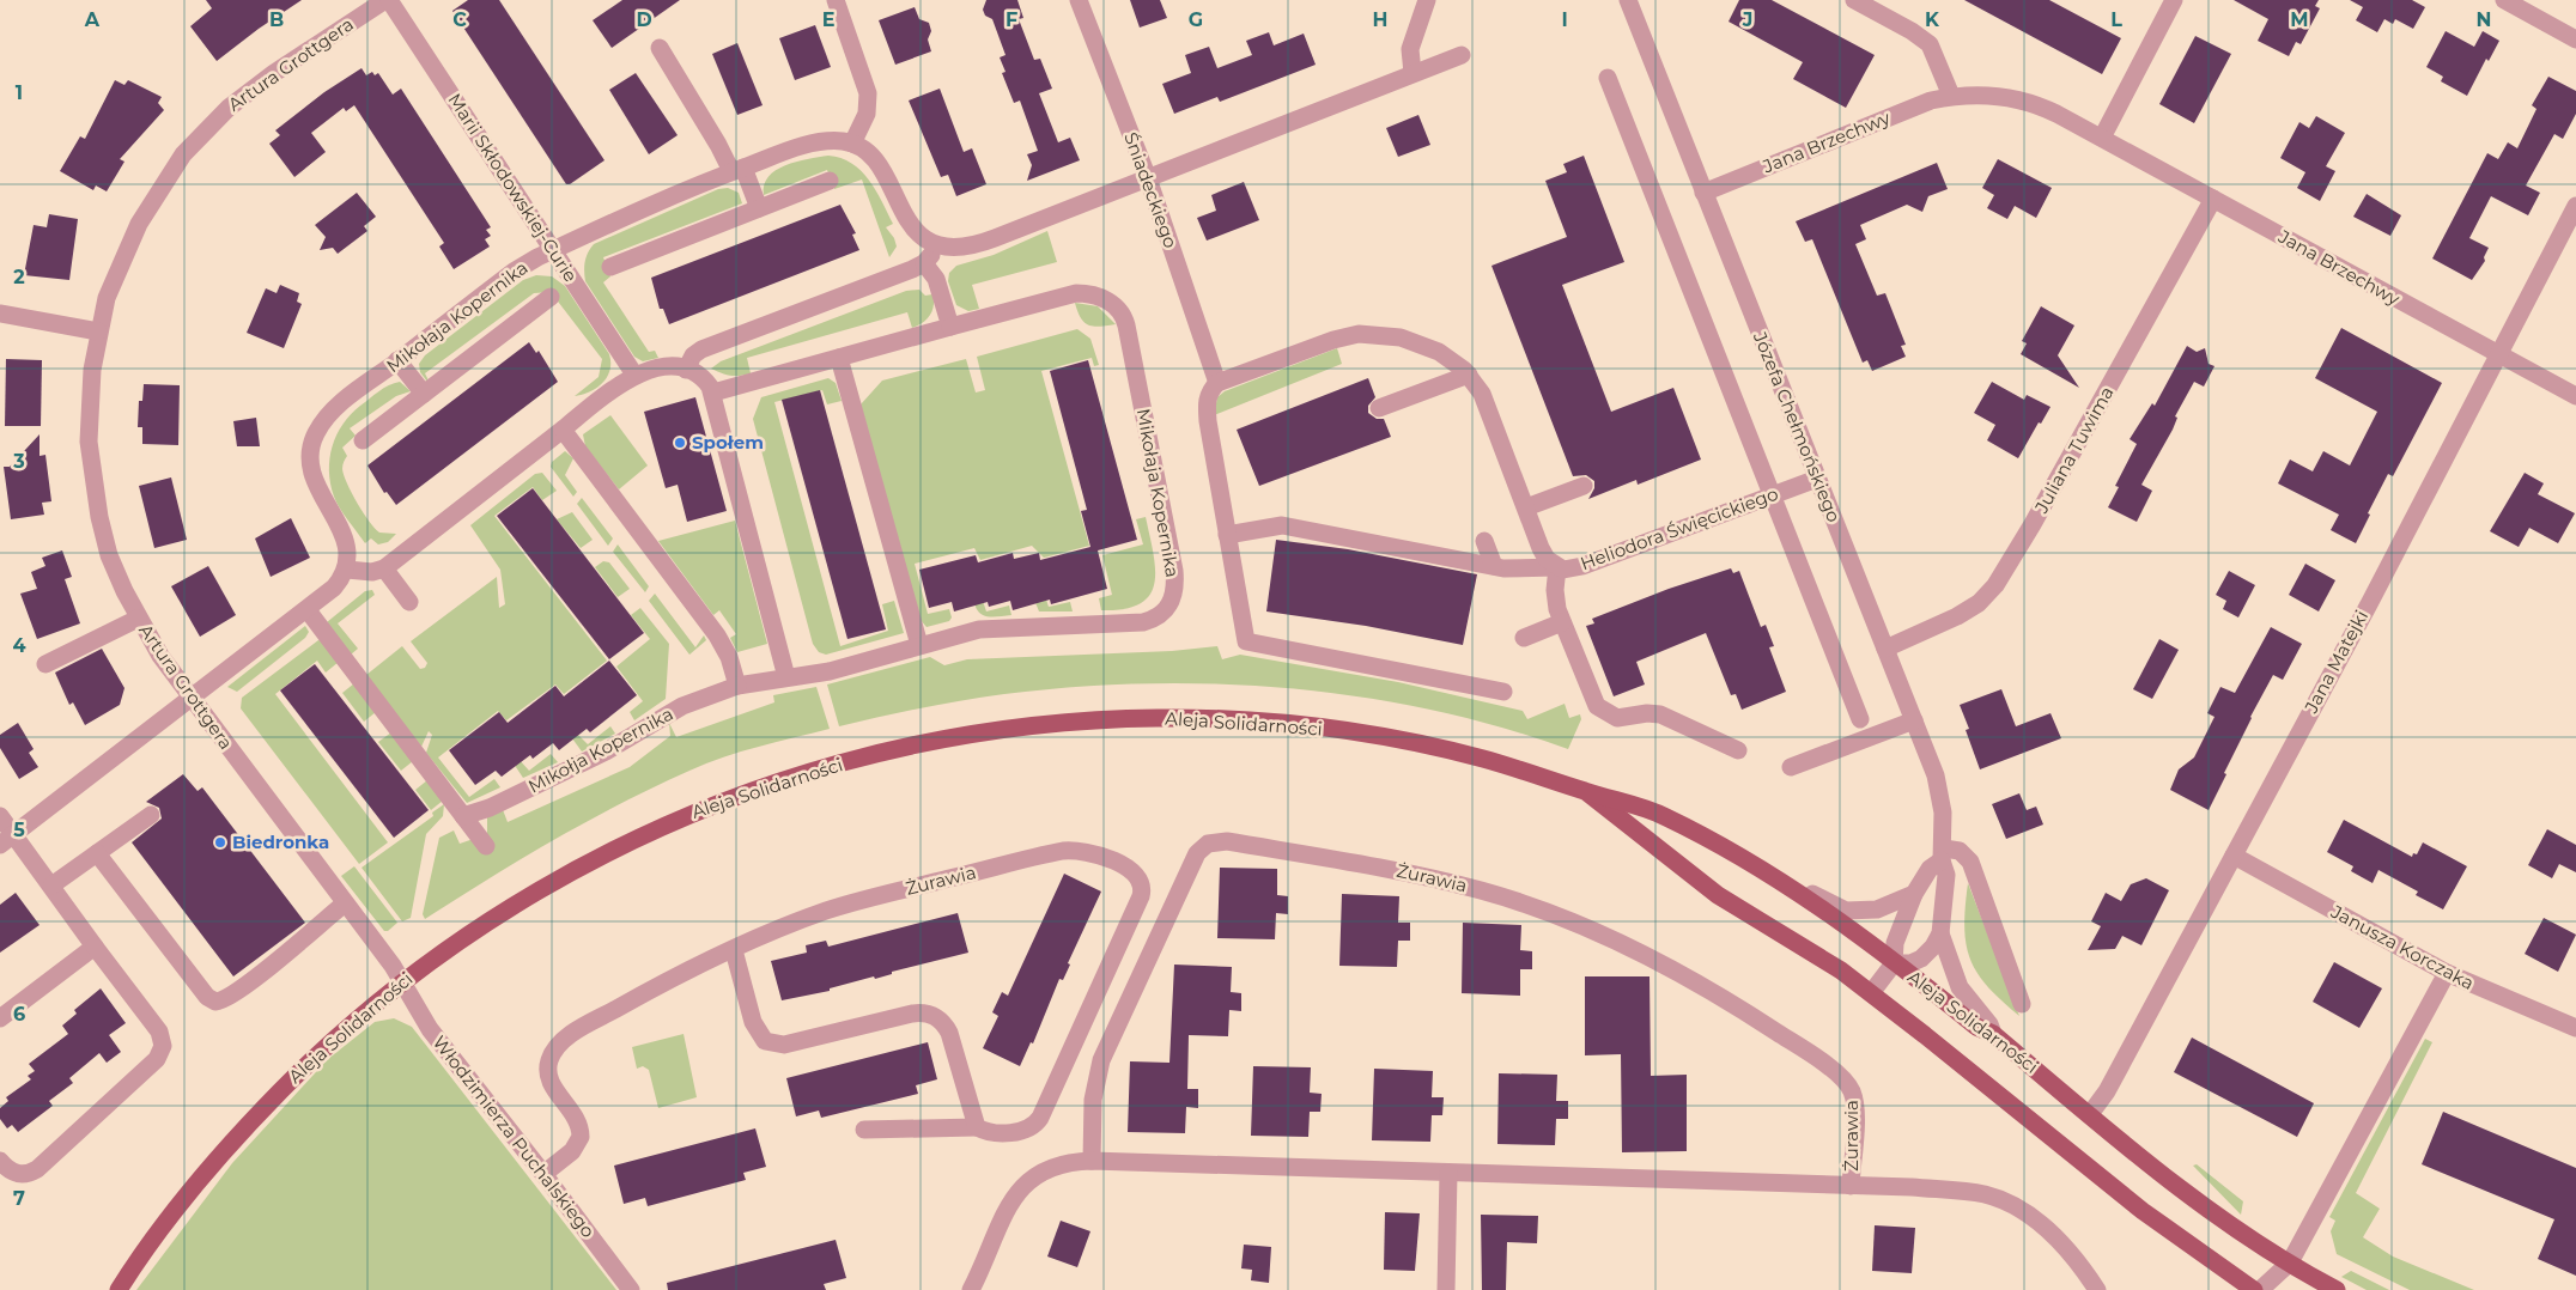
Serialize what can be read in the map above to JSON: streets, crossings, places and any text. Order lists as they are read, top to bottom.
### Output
{
  "streets": {
    "main road": ["Aleja Solidarności"],
    "street": [
      "Artura Grottgera",
      "Jana Brzechwy",
      "Marii Skłodowskiej-Curie",
      "Śniadeckiego",
      "Mikołaja Kopernika",
      "Józefa Chełmońskiego",
      "Juliana Tuwima",
      "Heliodora Święcickiego",
      "Jana Matejki",
      "Mikołja Kopernika",
      "Żurawia",
      "Janusza Korczaka",
      "Włodzimierza Puchalskiego"
    ]
  },
  "crossings": [
    ["Artura Grottgera", "Marii Skłodowskiej-Curie"],
    ["Artura Grottgera", "Aleja Solidarności"],
    ["Artura Grottgera", "Włodzimierza Puchalskiego"],
    ["Jana Brzechwy", "Józefa Chełmońskiego"],
    ["Jana Brzechwy", "Juliana Tuwima"],
    ["Jana Brzechwy", "Jana Matejki"],
    ["Marii Skłodowskiej-Curie", "Mikołaja Kopernika"],
    ["Śniadeckiego", "Heliodora Święcickiego"],
    ["Mikołaja Kopernika", "Mikołja Kopernika"],
    ["Józefa Chełmońskiego", "Juliana Tuwima"],
    ["Józefa Chełmońskiego", "Heliodora Święcickiego"],
    ["Józefa Chełmońskiego", "Aleja Solidarności"],
    ["Jana Matejki", "Aleja Solidarności"],
    ["Jana Matejki", "Janusza Korczaka"],
    ["Aleja Solidarności", "Włodzimierza Puchalskiego"],
    ["Żurawia", "Włodzimierza Puchalskiego"]
  ],
  "places": ["Społem", "Biedronka"],
  "grid": {
    "columns": [
      "A",
      "B",
      "C",
      "D",
      "E",
      "F",
      "G",
      "H",
      "I",
      "J",
      "K",
      "L",
      "M",
      "N"
    ],
    "rows": [
      "1",
      "2",
      "3",
      "4",
      "5",
      "6",
      "7"
    ]
  }
}
